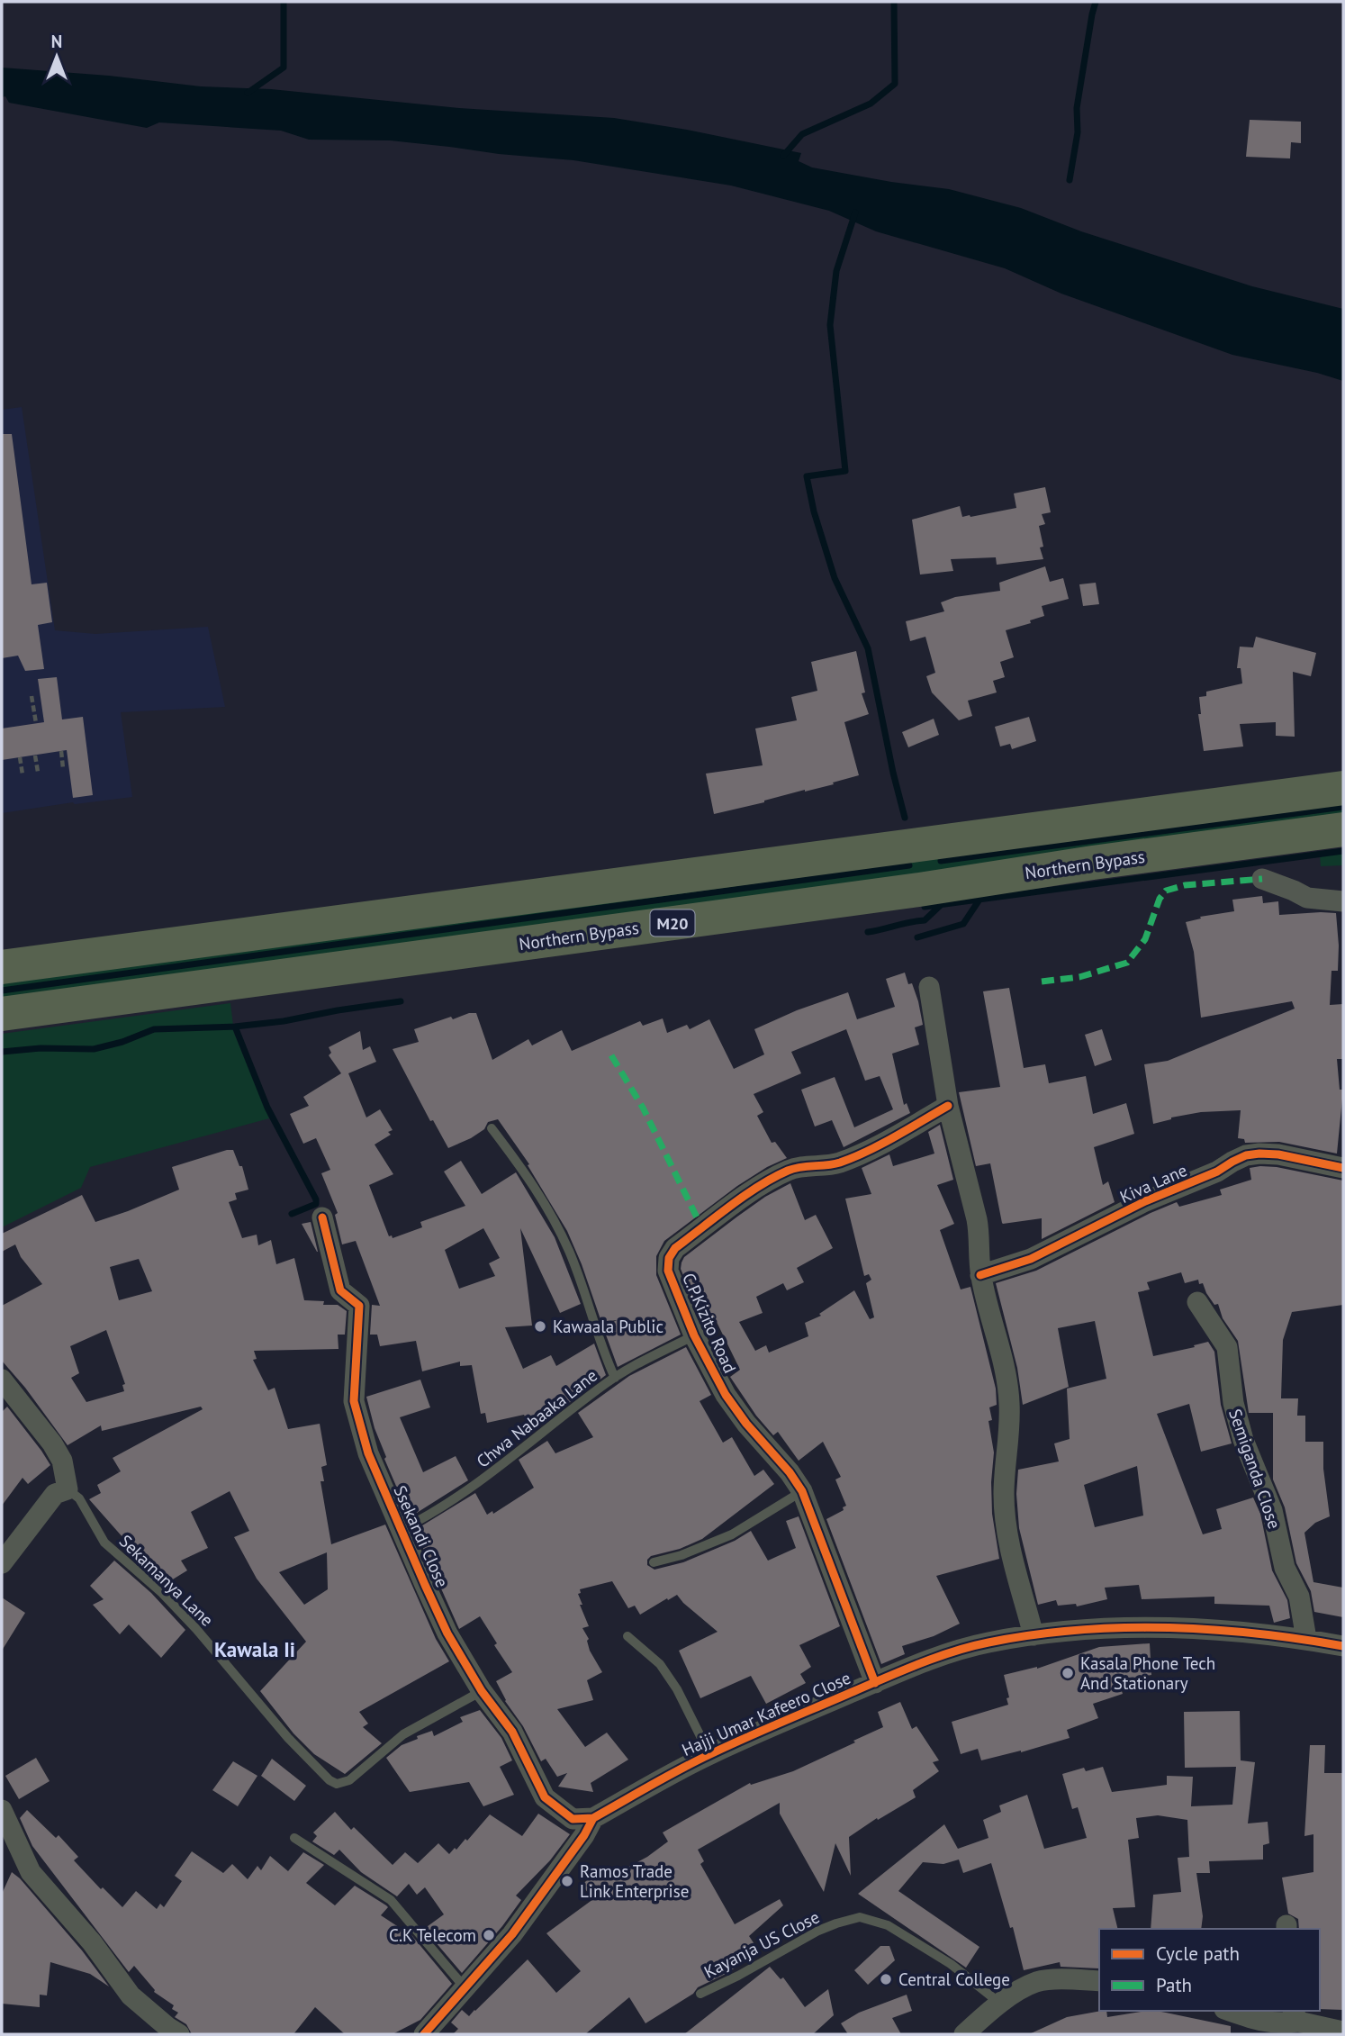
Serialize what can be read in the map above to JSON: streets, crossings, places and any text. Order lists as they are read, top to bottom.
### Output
{
  "streets": {
    "highway": ["Northern Bypass", "M20"],
    "street": [
      "Kiva Lane",
      "C.P.Kizito Road",
      "Semiganda Close",
      "Ssekandi Close",
      "Hajji Umar Kafeero Close"
    ],
    "lane": ["Chwa Nabaaka Lane", "Sekamanya Lane", "Kayanja US Close"]
  },
  "crossings": [
    ["C.P.Kizito Road", "Chwa Nabaaka Lane"],
    ["C.P.Kizito Road", "Hajji Umar Kafeero Close"],
    ["Chwa Nabaaka Lane", "Ssekandi Close"],
    ["Semiganda Close", "Hajji Umar Kafeero Close"],
    ["Ssekandi Close", "Sekamanya Lane"],
    ["Ssekandi Close", "Hajji Umar Kafeero Close"]
  ],
  "districts": ["Kawala Ii"],
  "places": [
    "Kawaala Public",
    "Kasala Phone Tech And Stationary",
    "Ramos Trade Link Enterprise",
    "C.K Telecom",
    "Central College"
  ],
  "legend": ["Cycle path", "Path"],
  "north": "top"
}
